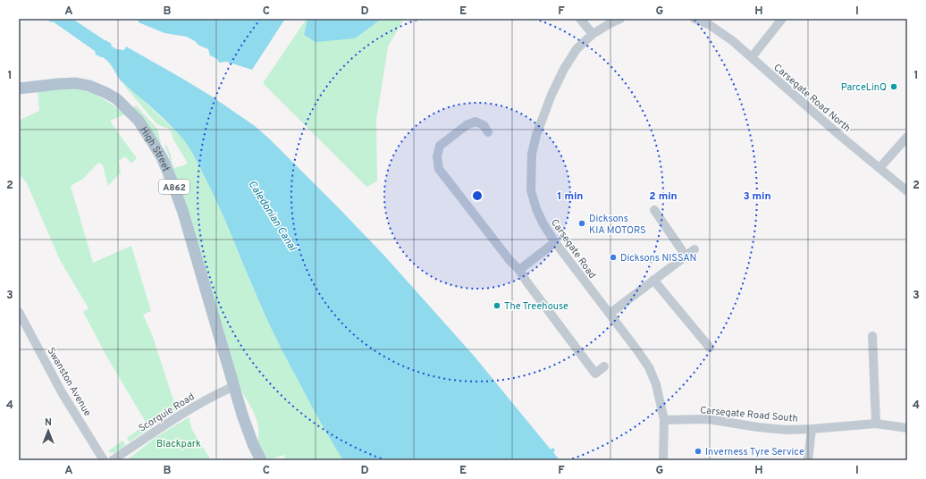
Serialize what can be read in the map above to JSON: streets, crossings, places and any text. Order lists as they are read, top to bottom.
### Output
{
  "streets": {
    "main road": ["High Street", "A862"],
    "street": [
      "Carsegate Road North",
      "Carsegate Road",
      "Swanston Avenue",
      "Scorguie Road",
      "Carsegate Road South"
    ]
  },
  "crossings": [
    ["High Street", "A862"],
    ["High Street", "Scorguie Road"],
    ["A862", "Scorguie Road"],
    ["Carsegate Road", "Carsegate Road South"]
  ],
  "water": ["Caledonian Canal"],
  "parks": ["Blackpark"],
  "places": [
    "ParceLinQ",
    "Dicksons KIA MOTORS",
    "Dicksons NISSAN",
    "The Treehouse",
    "Inverness Tyre Service"
  ],
  "north": "top",
  "grid": {
    "columns": [
      "A",
      "B",
      "C",
      "D",
      "E",
      "F",
      "G",
      "H",
      "I"
    ],
    "rows": [
      "1",
      "2",
      "3",
      "4"
    ]
  },
  "rings": ["1 min", "2 min", "3 min"]
}
